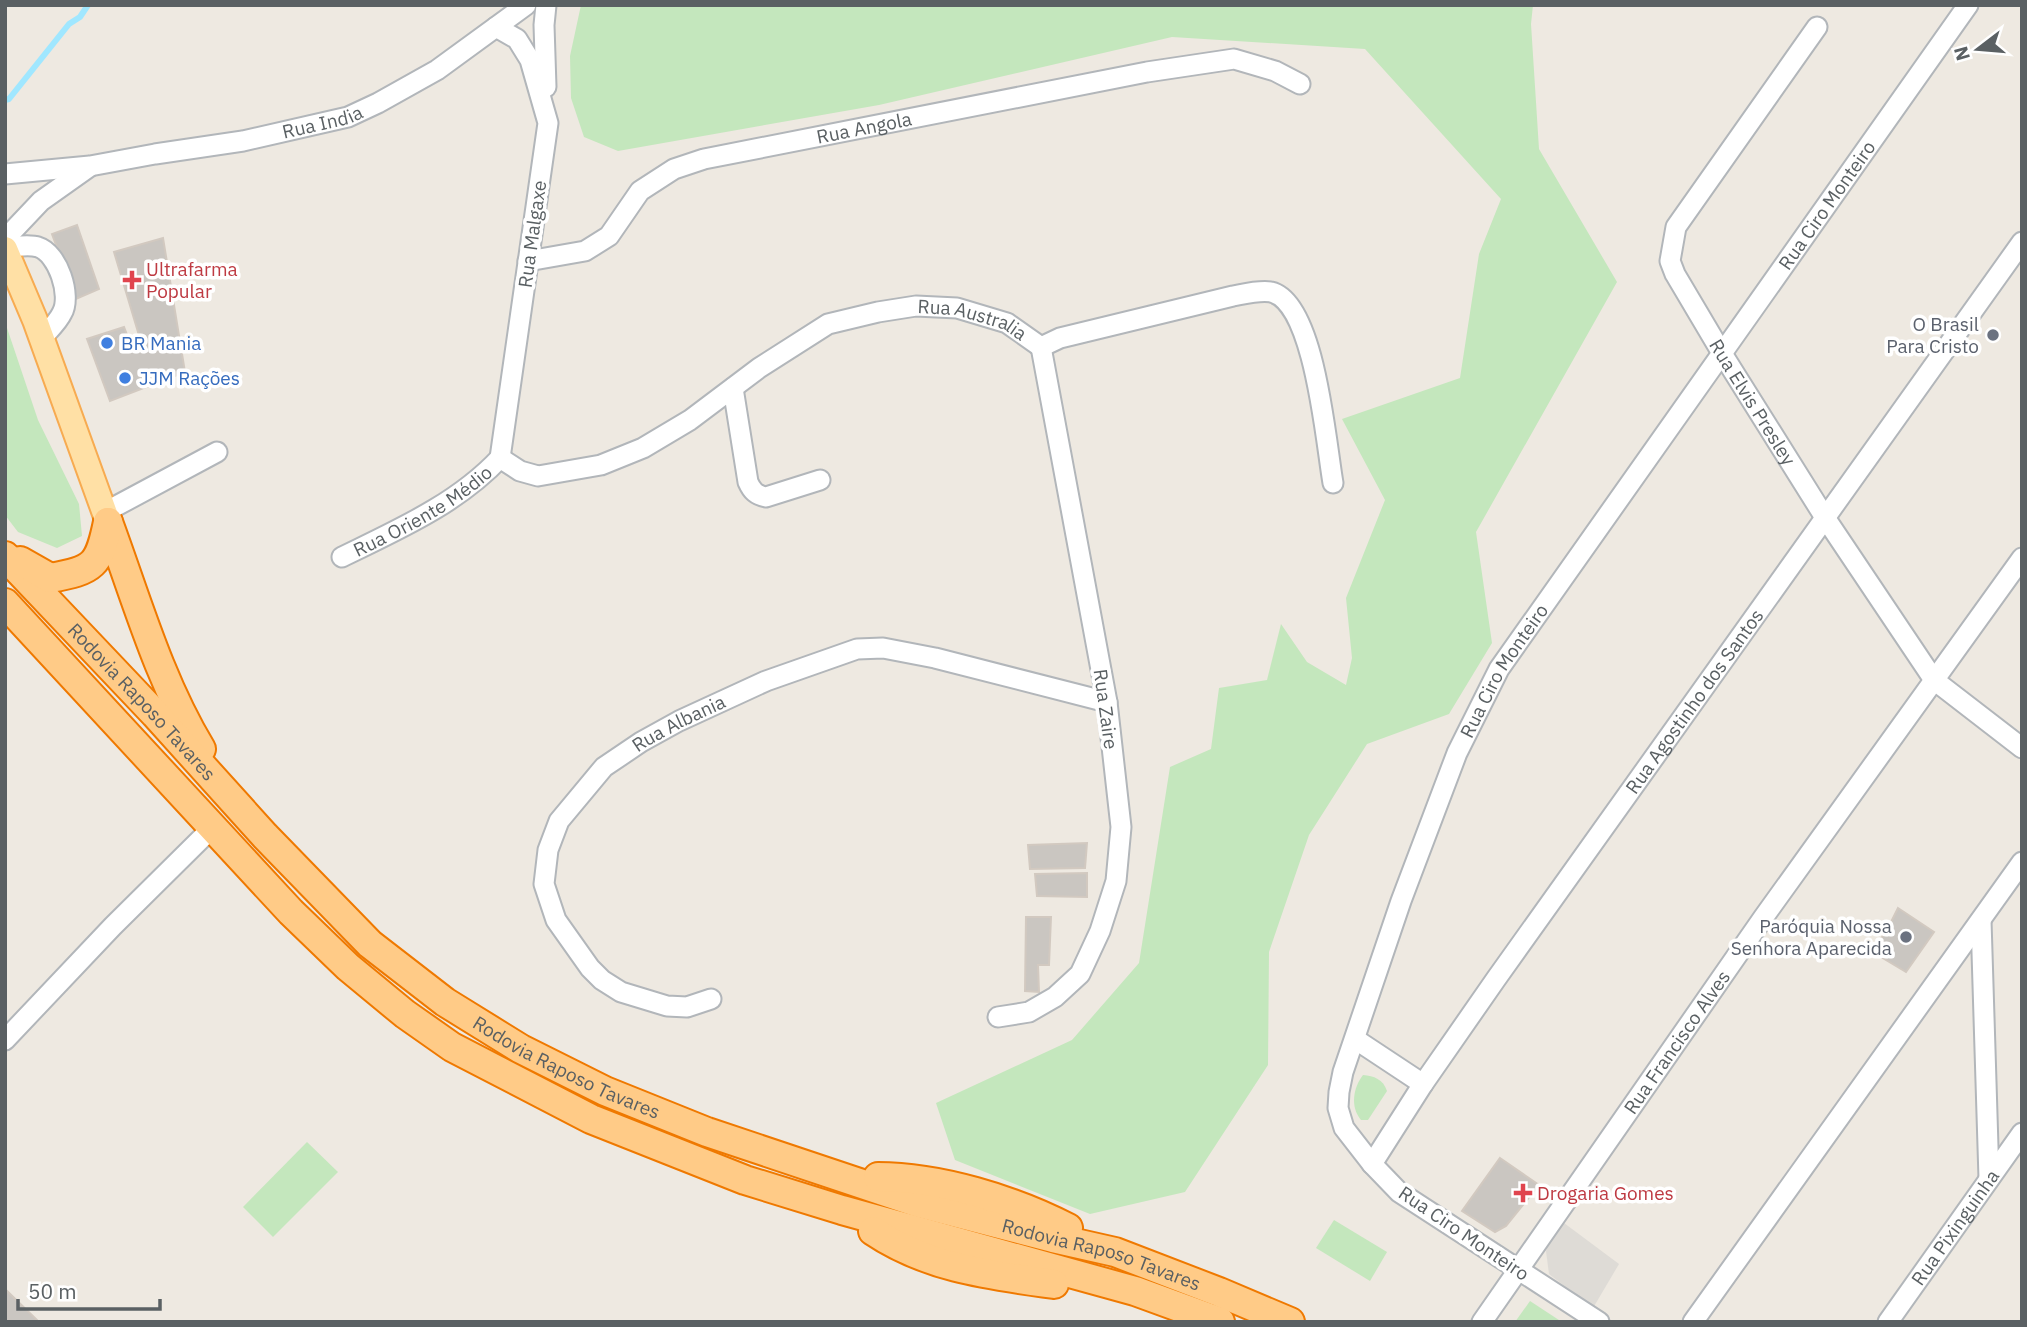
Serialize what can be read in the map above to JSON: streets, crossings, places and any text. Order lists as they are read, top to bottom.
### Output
{
  "streets": {
    "highway": ["Rodovia Raposo Tavares"],
    "street": [
      "Rua India",
      "Rua Angola",
      "Rua Ciro Monteiro",
      "Rua Malgaxe",
      "Rua Australia",
      "Rua Elvis Presley",
      "Rua Oriente Médio",
      "Rua Agostinho dos Santos",
      "Rua Zaire",
      "Rua Albania",
      "Rua Francisco Alves",
      "Rua Pixinguinha"
    ]
  },
  "crossings": [
    ["Rua India", "Rua Malgaxe"],
    ["Rua Angola", "Rua Malgaxe"],
    ["Rua Ciro Monteiro", "Rua Elvis Presley"],
    ["Rua Ciro Monteiro", "Rua Agostinho dos Santos"],
    ["Rua Ciro Monteiro", "Rua Francisco Alves"],
    ["Rua Malgaxe", "Rua Australia"],
    ["Rua Malgaxe", "Rua Oriente Médio"],
    ["Rua Australia", "Rua Oriente Médio"],
    ["Rua Australia", "Rua Zaire"],
    ["Rua Elvis Presley", "Rua Agostinho dos Santos"],
    ["Rua Elvis Presley", "Rua Francisco Alves"],
    ["Rua Zaire", "Rua Albania"]
  ],
  "places": {
    "health": ["Ultrafarma Popular", "Drogaria Gomes"],
    "other": [
      "O Brasil Para Cristo",
      "BR Mania",
      "JJM Rações",
      "Paróquia Nossa Senhora Aparecida"
    ]
  },
  "scale_bar": "50 m",
  "north": "left"
}
